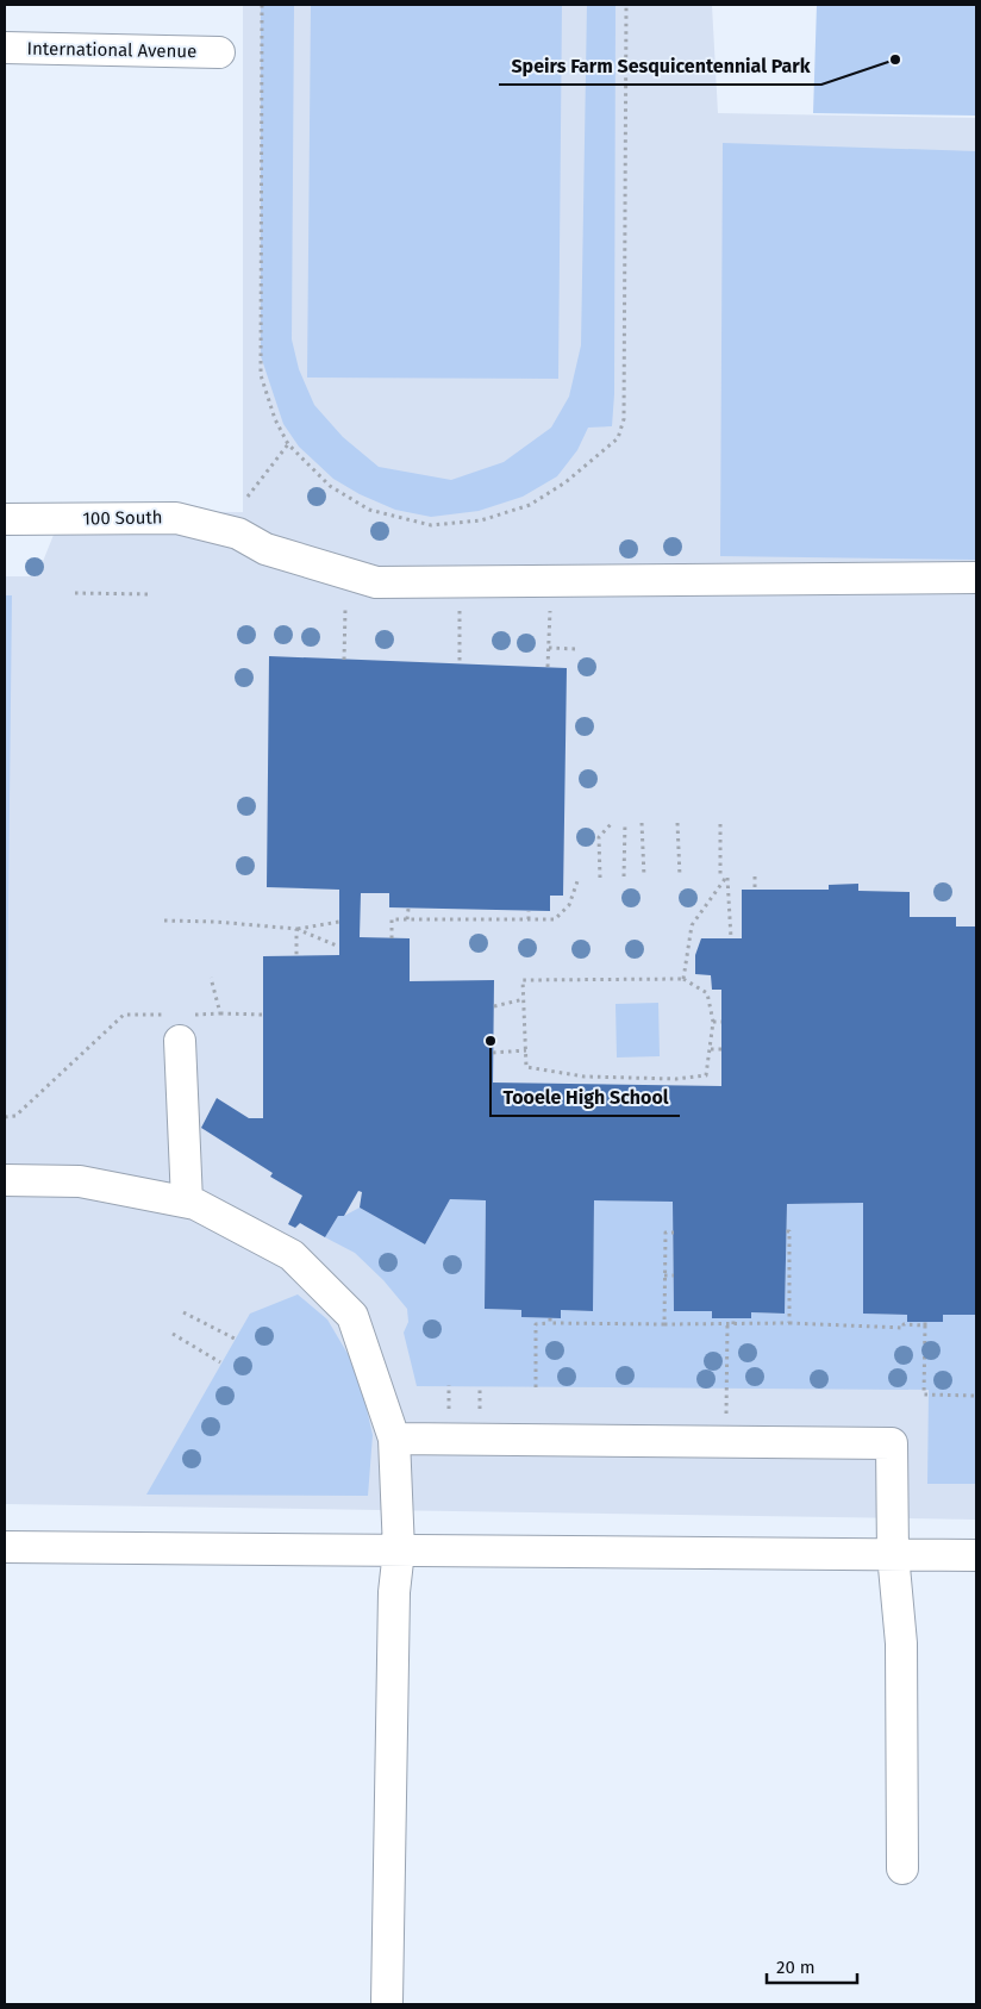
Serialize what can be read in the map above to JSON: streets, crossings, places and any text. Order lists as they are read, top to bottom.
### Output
{
  "streets": {
    "street": ["International Avenue", "100 South"]
  },
  "places": ["Speirs Farm Sesquicentennial Park", "Tooele High School"],
  "scale_bar": "20 m"
}
